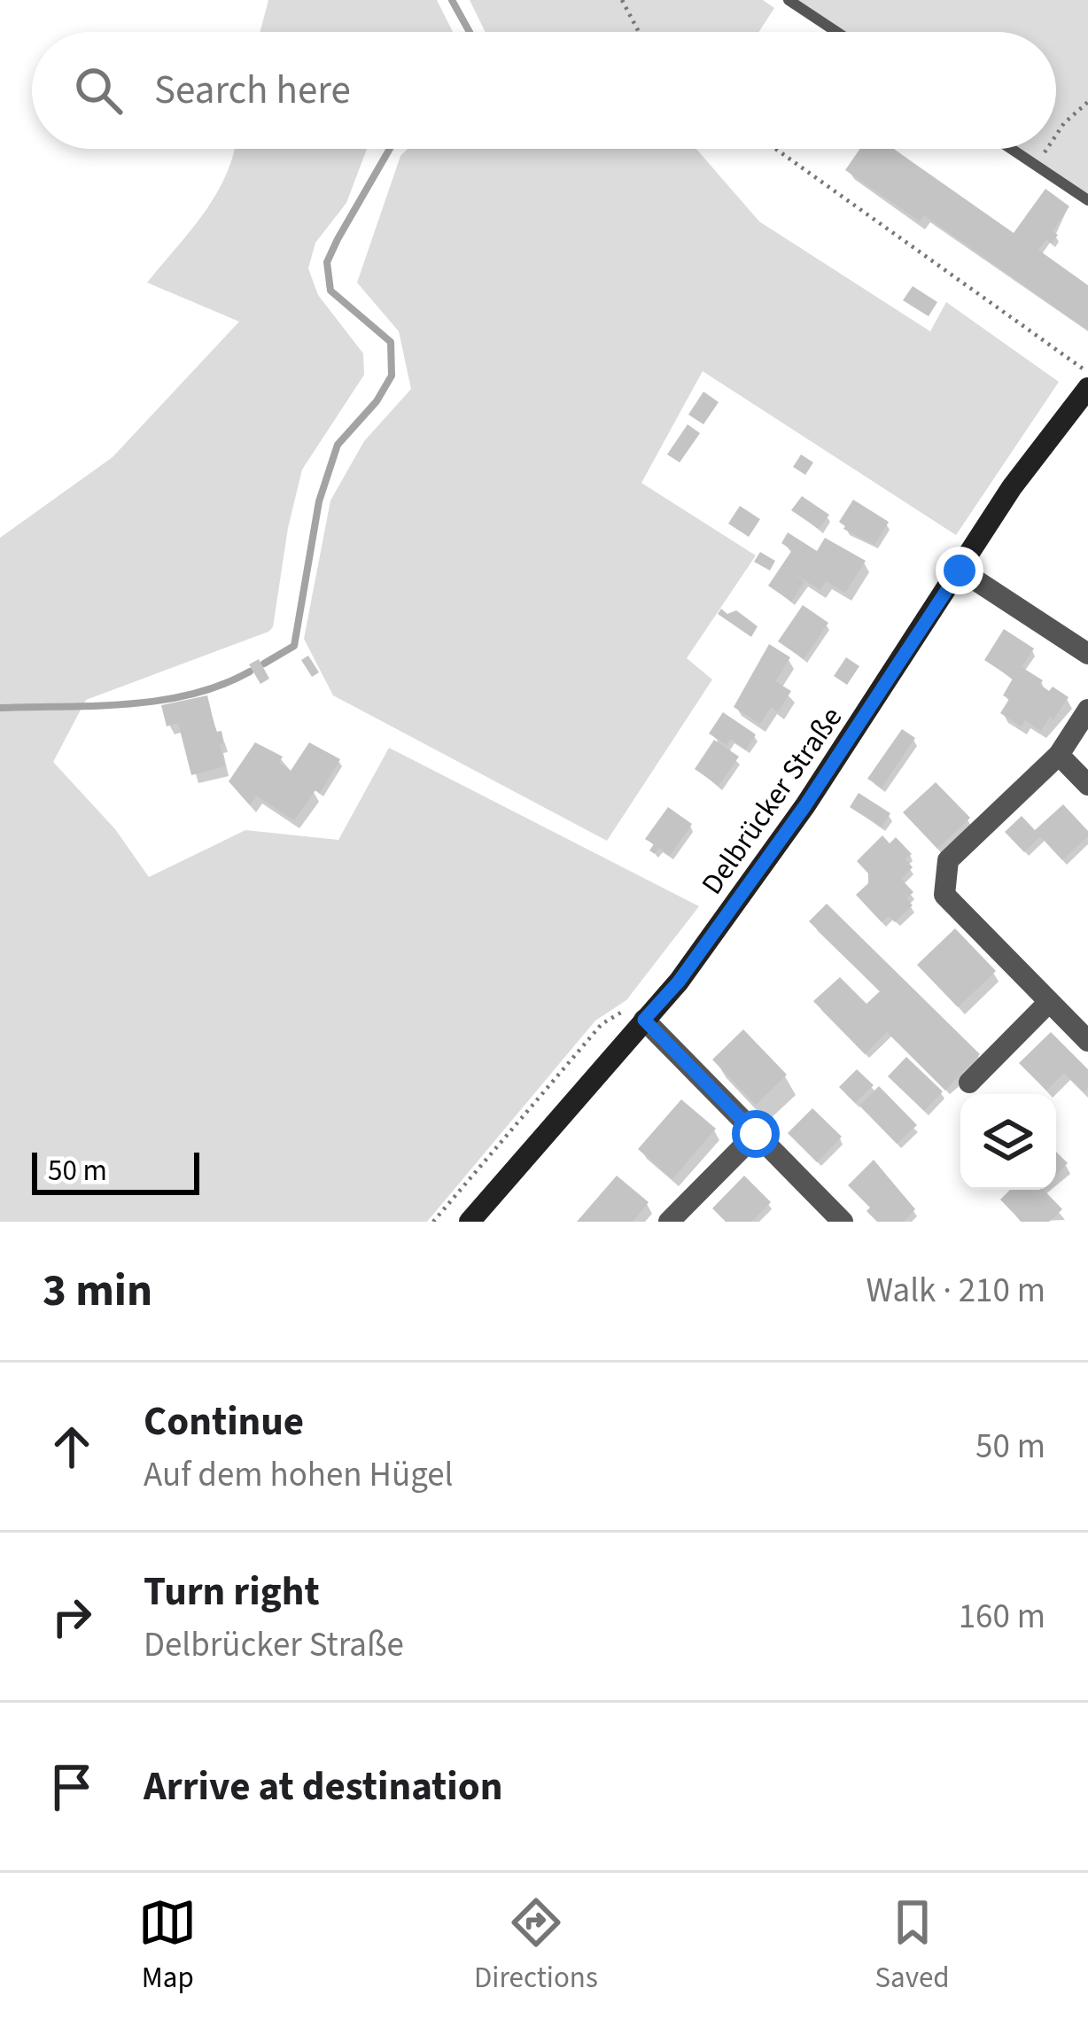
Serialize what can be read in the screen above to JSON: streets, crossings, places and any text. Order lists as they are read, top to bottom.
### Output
{
  "streets": {
    "main road": ["Delbrücker Straße"]
  },
  "scale_bar": "50 m",
  "page": {
    "search": "Search here",
    "scale": "50 m",
    "heading": ["3 min", "Walk · 210 m"],
    "list": [
      ["Continue", "Auf dem hohen Hügel", "50 m"],
      ["Turn right", "Delbrücker Straße", "160 m"],
      "Arrive at destination"
    ],
    "nav": ["Map", "Directions", "Saved"]
  }
}
